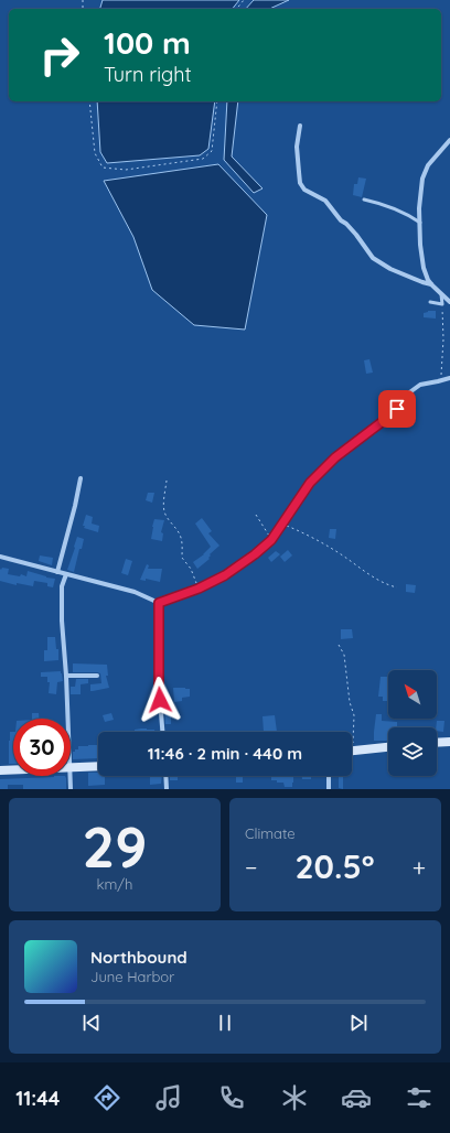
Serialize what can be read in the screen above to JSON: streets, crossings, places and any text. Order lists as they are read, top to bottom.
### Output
{
  "north": "top left",
  "page": {
    "turn": ["100 m", "Turn right"],
    "limit": "30",
    "trip": "11:46 · 2 min · 440 m",
    "tile": [
      ["29", "km/h"],
      "Climate"
    ],
    "heat": ["−", "20.5°", "+"],
    "song": ["Northbound", "June Harbor"],
    "tabs": "11:44"
  }
}
